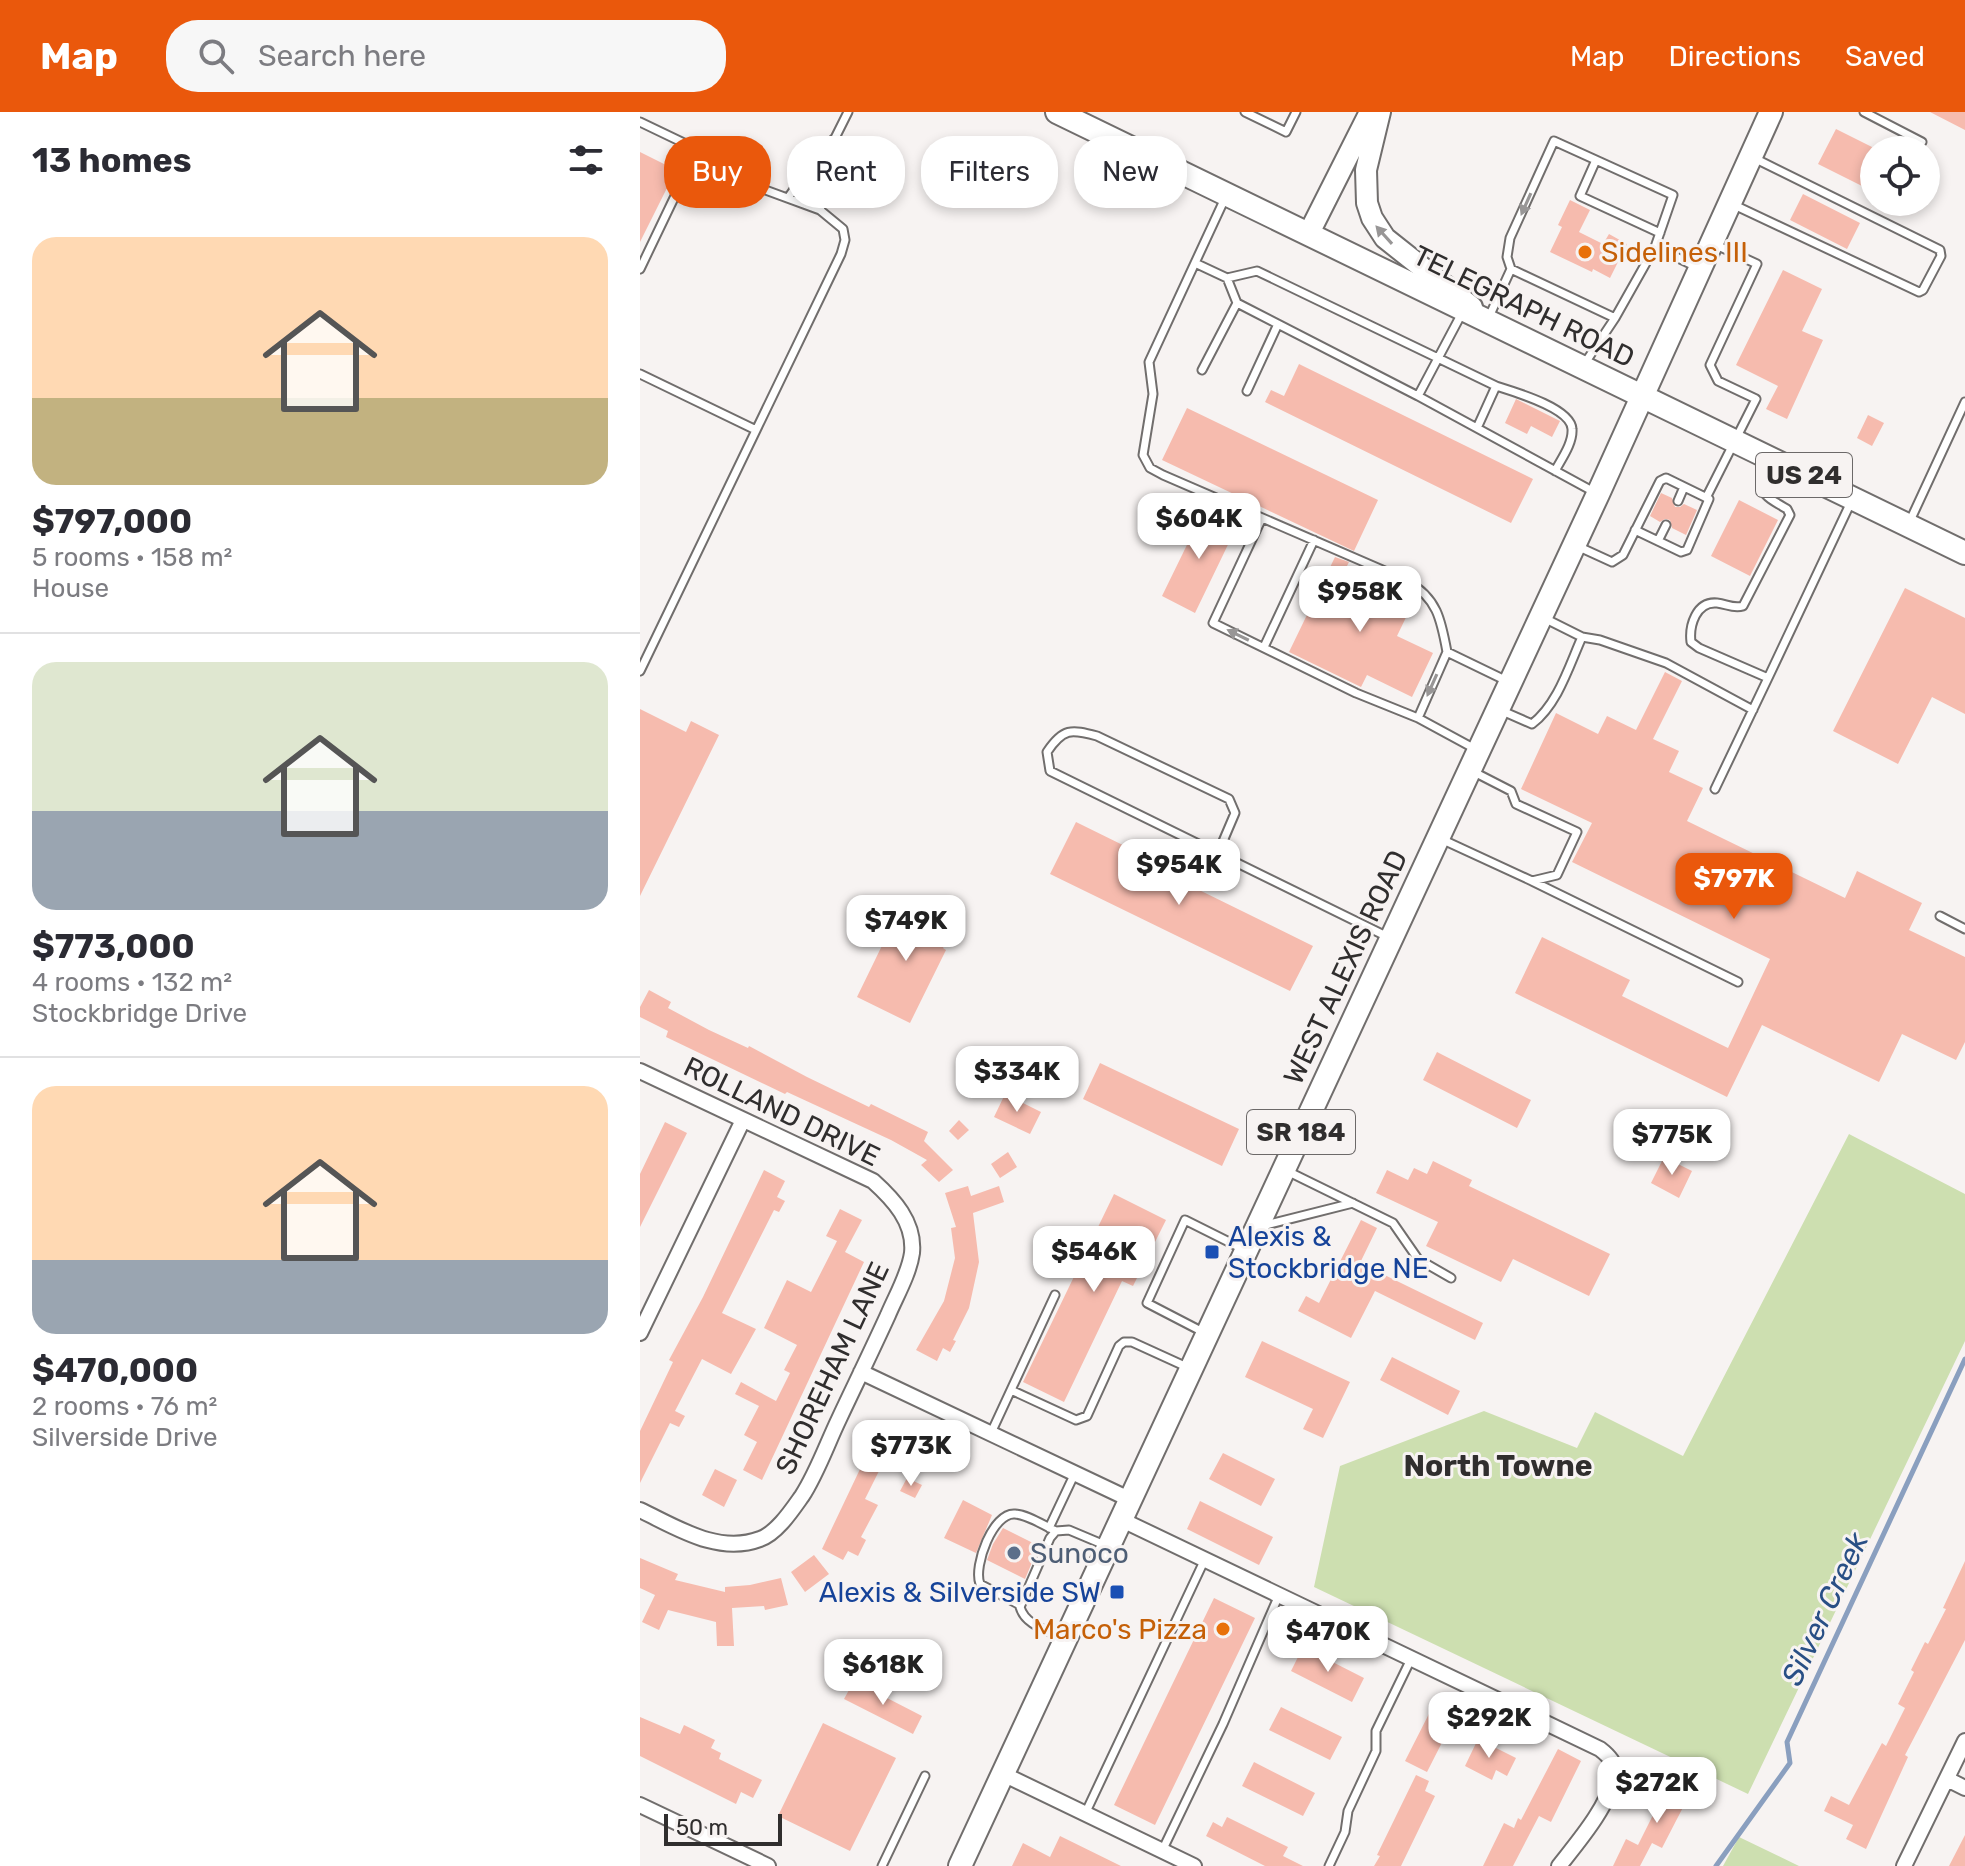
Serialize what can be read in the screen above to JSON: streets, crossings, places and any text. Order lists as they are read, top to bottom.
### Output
{
  "streets": {
    "main road": [
      "TELEGRAPH ROAD",
      "US 24",
      "WEST ALEXIS ROAD",
      "SR 184"
    ],
    "street": ["ROLLAND DRIVE", "SHOREHAM LANE"]
  },
  "crossings": [
    ["TELEGRAPH ROAD", "WEST ALEXIS ROAD"],
    ["TELEGRAPH ROAD", "SR 184"],
    ["WEST ALEXIS ROAD", "SR 184"],
    ["ROLLAND DRIVE", "SHOREHAM LANE"]
  ],
  "districts": ["North Towne"],
  "water": ["Silver Creek"],
  "places": {
    "other": ["Sidelines III", "Sunoco", "Marco's Pizza"],
    "transit": ["Alexis & Stockbridge NE", "Alexis & Silverside SW"]
  },
  "scale_bar": "50 m",
  "page": {
    "header": "Map",
    "search": "Search here",
    "nav": ["Map", "Directions", "Saved"],
    "heading": "13 homes",
    "chip": [
      "Buy",
      "Rent",
      "Filters",
      "New"
    ],
    "list": [
      {
        "name": "$797,000",
        "note": "5 rooms · 158 m² · House"
      },
      {
        "name": "$773,000",
        "note": "4 rooms · 132 m² · Stockbridge Drive"
      },
      {
        "name": "$470,000",
        "note": "2 rooms · 76 m² · Silverside Drive"
      }
    ],
    "price": [
      "$604K",
      "$958K",
      "$954K",
      "$797K",
      "$749K",
      "$334K",
      "$775K",
      "$546K",
      "$773K",
      "$470K",
      "$618K",
      "$292K",
      "$272K"
    ],
    "scale": "50 m"
  }
}
